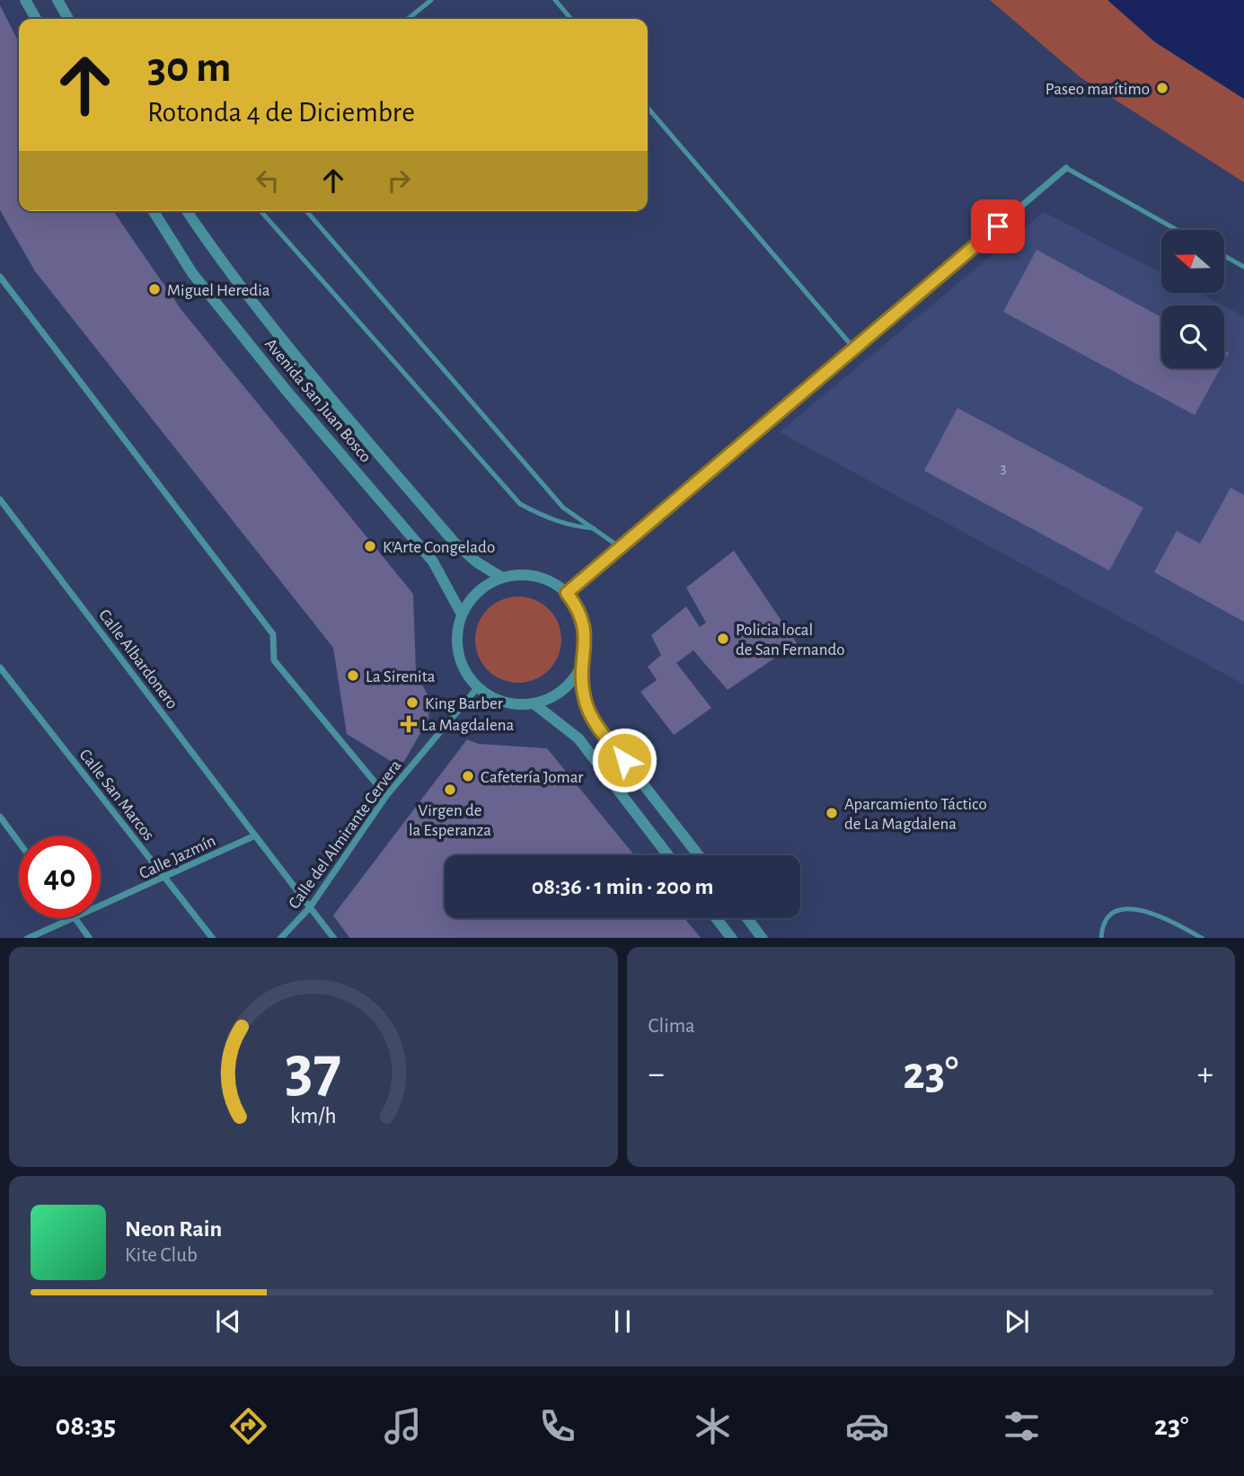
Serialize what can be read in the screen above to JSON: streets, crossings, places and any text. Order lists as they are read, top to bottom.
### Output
{
  "streets": {
    "street": [
      "Avenida San Juan Bosco",
      "Calle Albardonero",
      "Calle San Marcos",
      "Calle del Almirante Cervera",
      "Calle Jazmín"
    ]
  },
  "crossings": [
    ["Avenida San Juan Bosco", "Calle del Almirante Cervera"],
    ["Calle Albardonero", "Calle Jazmín"],
    ["Calle San Marcos", "Calle Jazmín"]
  ],
  "places": {
    "other": [
      "Paseo marítimo",
      "Miguel Heredia",
      "K'Arte Congelado",
      "Policia local de San Fernando",
      "La Sirenita",
      "King Barber",
      "Cafetería Jomar",
      "Virgen de la Esperanza",
      "Aparcamiento Táctico de La Magdalena"
    ],
    "health": ["La Magdalena"]
  },
  "house_numbers": ["3"],
  "north": "left",
  "page": {
    "turn": ["30 m", "Rotonda 4 de Diciembre"],
    "limit": "40",
    "trip": "08:36 · 1 min · 200 m",
    "tile": "Clima",
    "heat": ["−", "23°", "+"],
    "song": ["Neon Rain", "Kite Club"],
    "tabs": ["08:35", "23°"],
    "gauge": ["37", "km/h"]
  }
}
